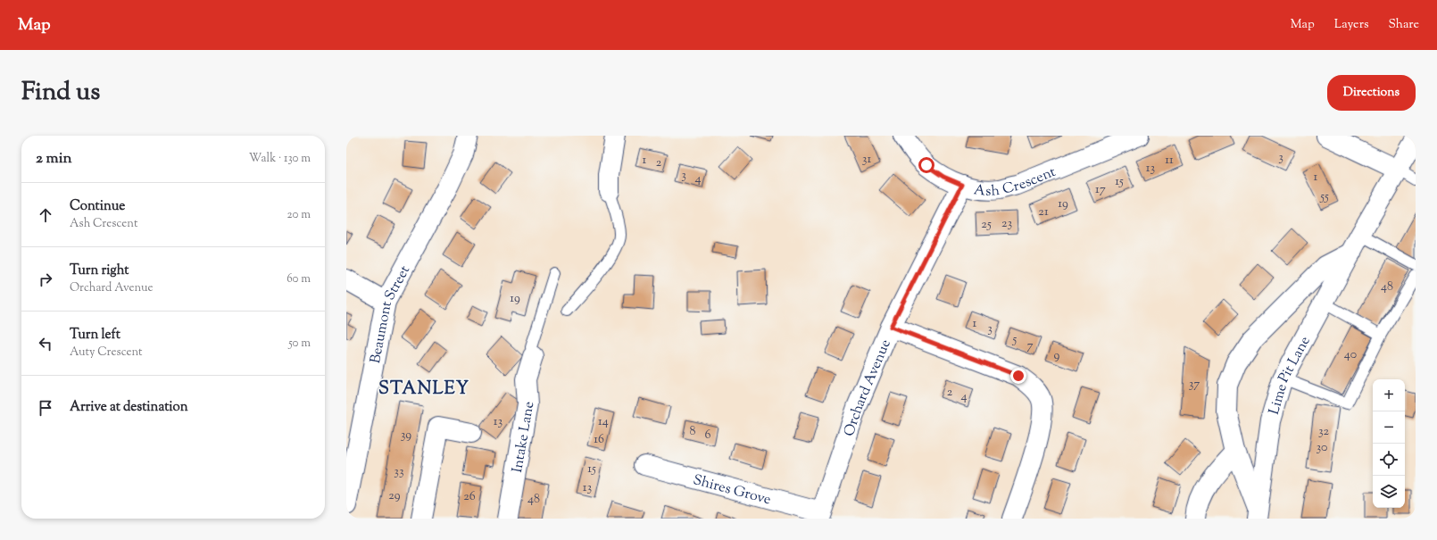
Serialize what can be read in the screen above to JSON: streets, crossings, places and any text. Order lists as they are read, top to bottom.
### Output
{
  "streets": {
    "street": [
      "Ash Crescent",
      "Beaumont Street",
      "Lime Pit Lane",
      "Orchard Avenue",
      "Intake Lane",
      "Shires Grove"
    ]
  },
  "crossings": [
    ["Ash Crescent", "Orchard Avenue"],
    ["Orchard Avenue", "Shires Grove"]
  ],
  "districts": ["STANLEY"],
  "house_numbers": [
    "3",
    "31",
    "1",
    "11",
    "2",
    "13",
    "3",
    "1",
    "4",
    "15",
    "17",
    "55",
    "19",
    "21",
    "23",
    "25",
    "48",
    "19",
    "1",
    "3",
    "5",
    "7",
    "40",
    "9",
    "37",
    "2",
    "4",
    "13",
    "14",
    "8",
    "32",
    "39",
    "6",
    "16",
    "30",
    "15",
    "33",
    "13",
    "29",
    "26",
    "48"
  ],
  "page": {
    "header": "Map",
    "nav": ["Map", "Layers", "Share"],
    "title": "Find us",
    "buttons": "Directions",
    "heading": ["2 min", "Walk · 130 m"],
    "list": [
      ["Continue", "Ash Crescent", "20 m"],
      ["Turn right", "Orchard Avenue", "60 m"],
      ["Turn left", "Auty Crescent", "50 m"],
      "Arrive at destination"
    ],
    "map_buttons": ["+", "−"]
  }
}
